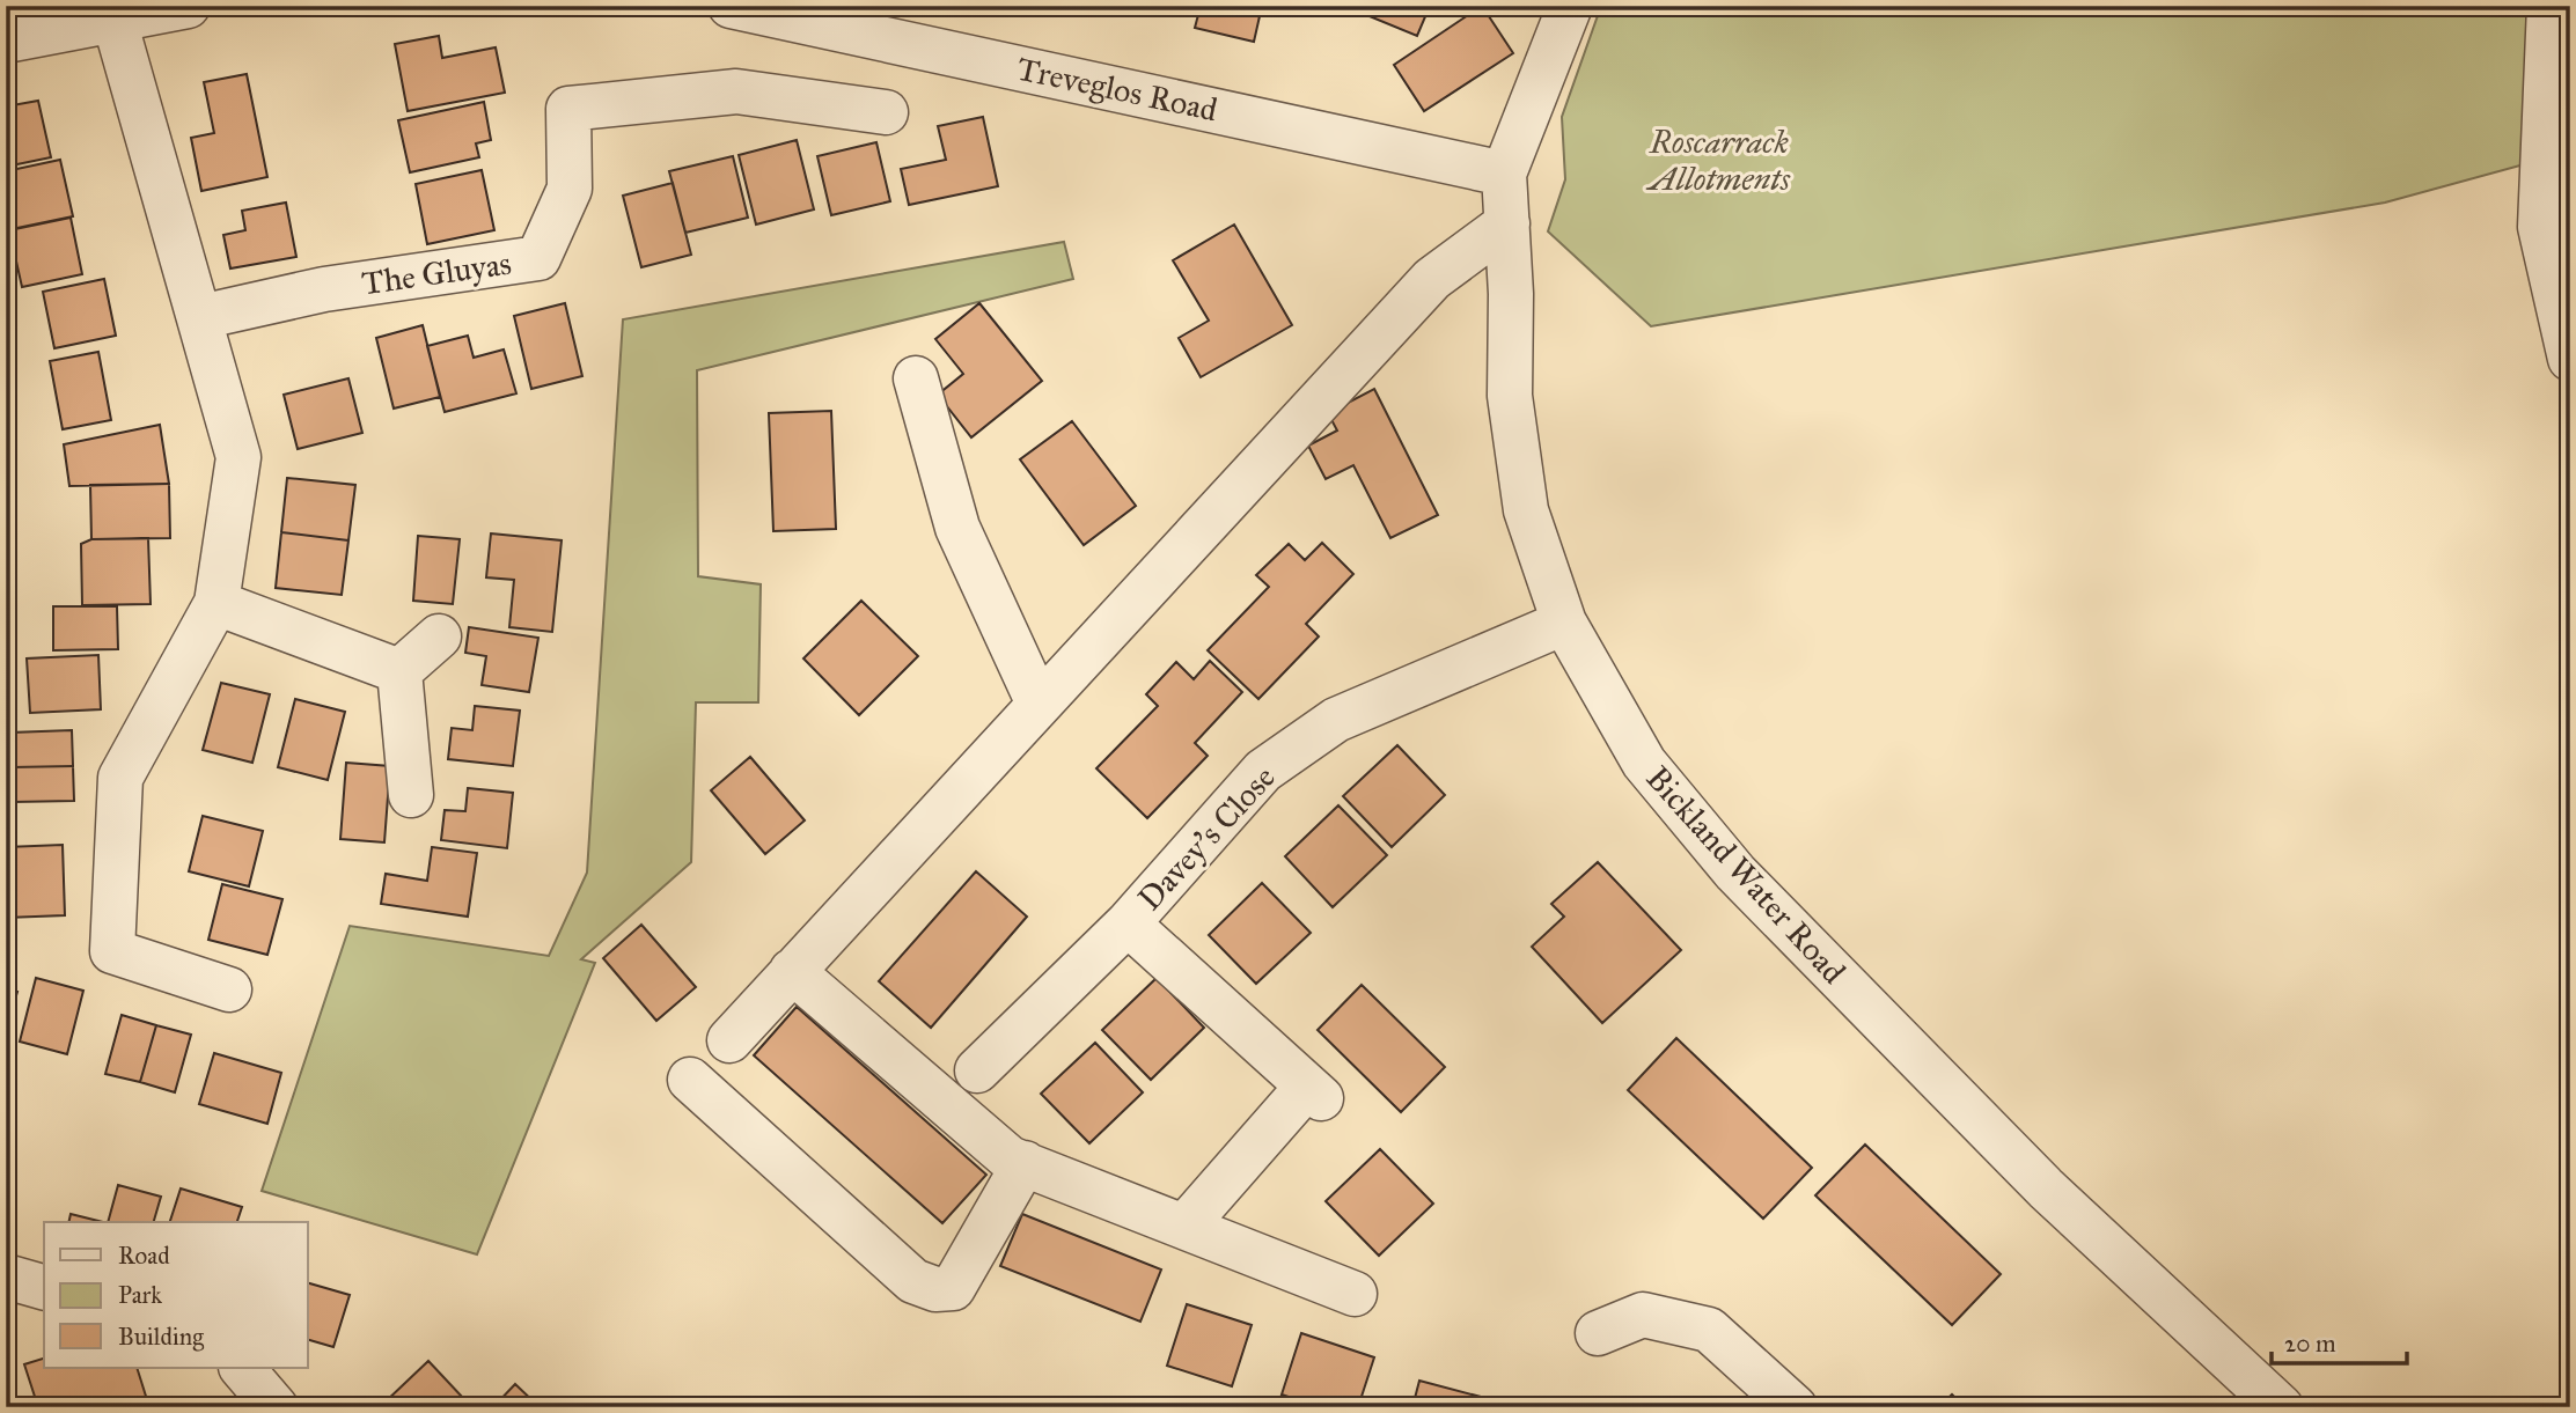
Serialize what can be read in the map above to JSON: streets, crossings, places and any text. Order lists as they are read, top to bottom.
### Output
{
  "streets": {
    "street": [
      "Treveglos Road",
      "The Gluyas",
      "Davey's Close",
      "Bickland Water Road"
    ]
  },
  "crossings": [
    ["Treveglos Road", "Bickland Water Road"],
    ["Davey's Close", "Bickland Water Road"]
  ],
  "parks": ["Roscarrack Allotments"],
  "legend": ["Road", "Park", "Building"],
  "scale_bar": "20 m"
}
